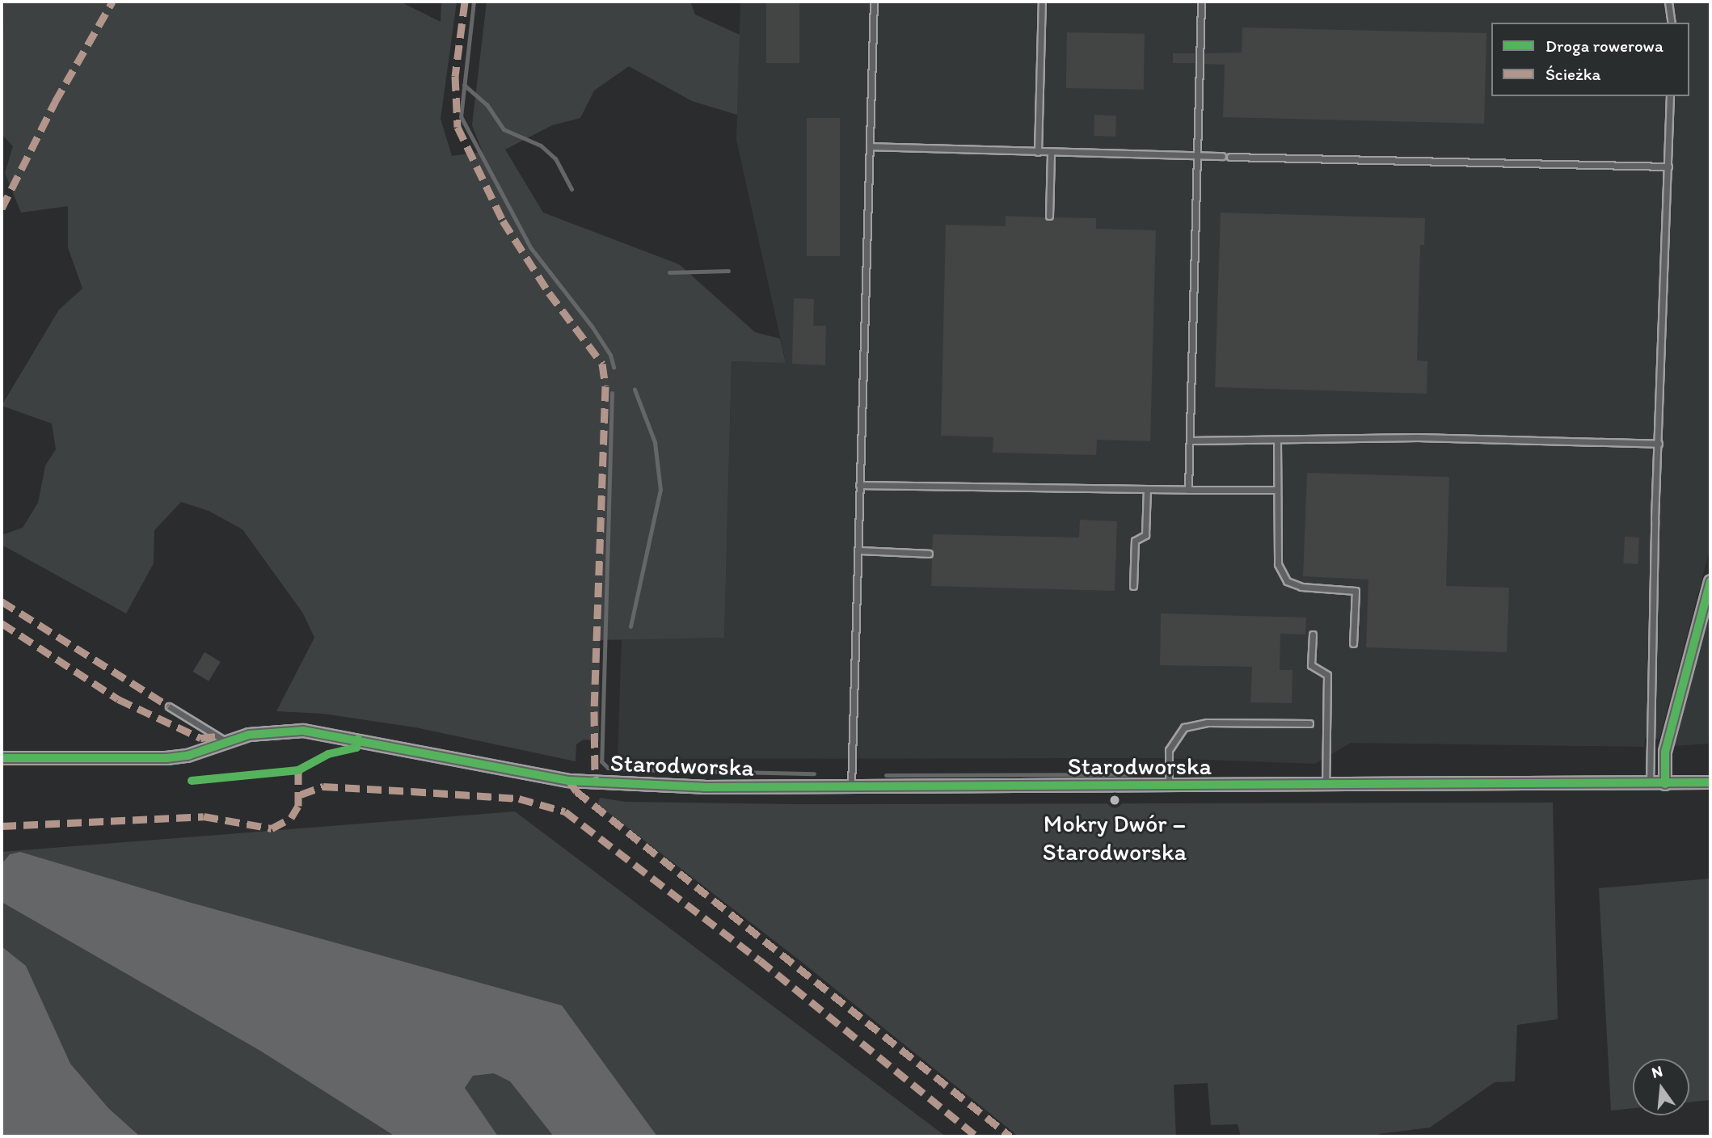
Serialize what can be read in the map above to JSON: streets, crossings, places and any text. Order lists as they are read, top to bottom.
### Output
{
  "streets": {
    "street": ["Starodworska"]
  },
  "places": ["Mokry Dwór – Starodworska"],
  "legend": ["Droga rowerowa", "Ścieżka"],
  "north": "top"
}
